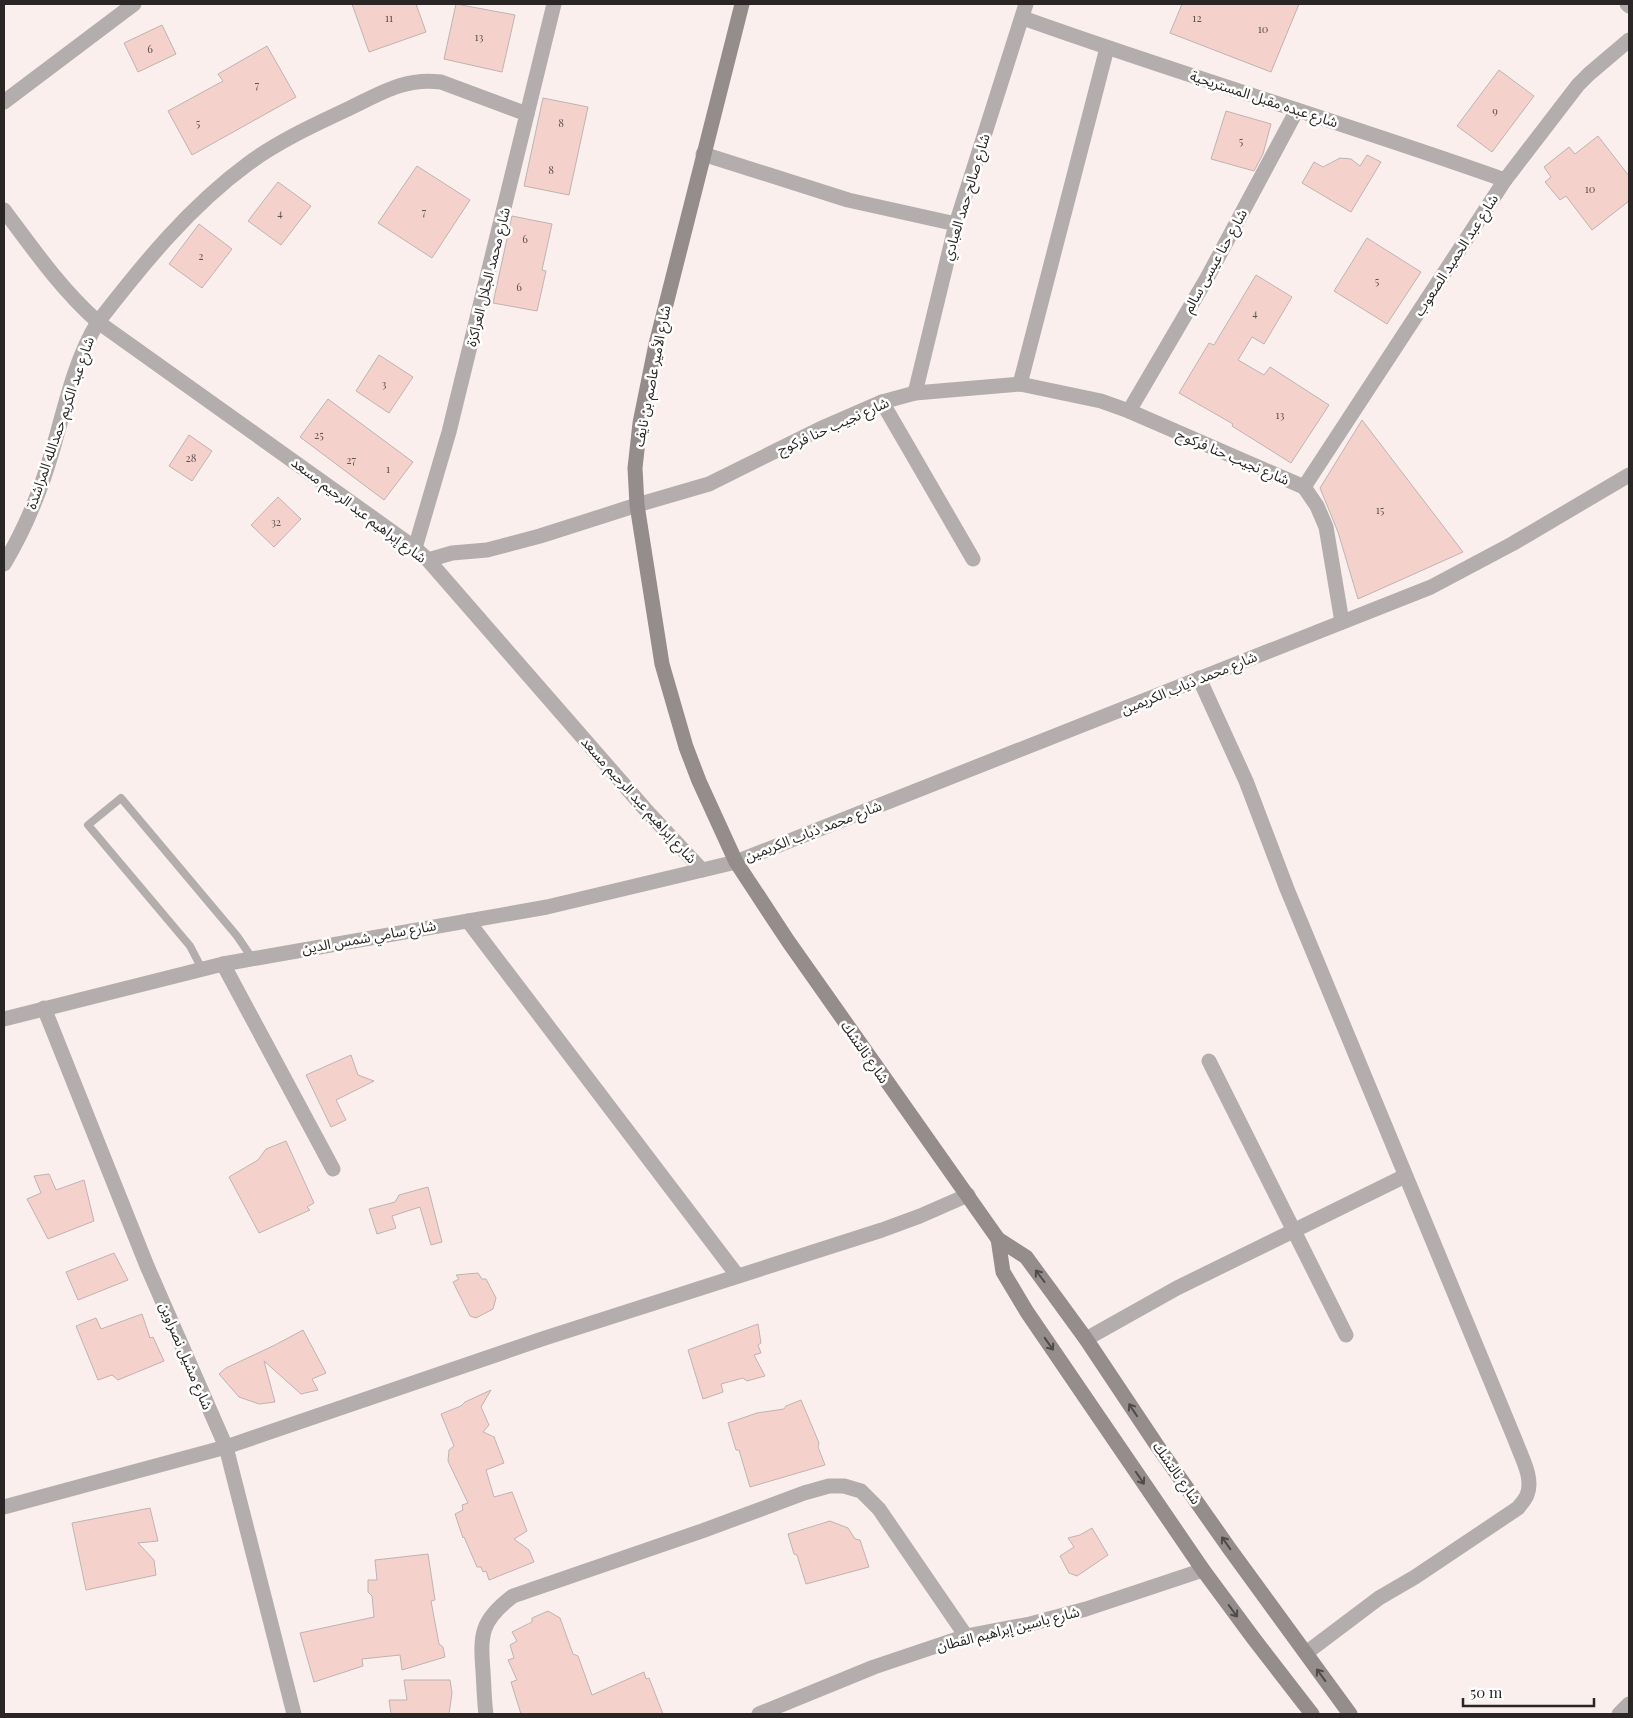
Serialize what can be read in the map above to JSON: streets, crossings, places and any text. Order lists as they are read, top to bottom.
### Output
{
  "streets": {
    "main road": ["شارع الأمير عاصم بن نايف", "شارع نالتشك"],
    "street": [
      "شارع عبده مقبل المستريحية",
      "شارع صالح حمد العبادي",
      "شارع عبد الحميد الصعوب",
      "شارع حنا عيسى سالم",
      "شارع محمد الجلال العراكزة",
      "شارع عبد الكريم حمدالله المراشدة",
      "شارع نجيب حنا فركوح",
      "شارع إبراهيم عبد الرحيم مسعد",
      "شارع محمد ذياب الكريمين",
      "شارع سامي شمس الدين",
      "شارع مشيل نصراوين",
      "شارع ياسين إبراهيم القطان"
    ]
  },
  "crossings": [
    ["شارع عبده مقبل المستريحية", "شارع صالح حمد العبادي"],
    ["شارع عبده مقبل المستريحية", "شارع عبد الحميد الصعوب"],
    ["شارع عبده مقبل المستريحية", "شارع حنا عيسى سالم"],
    ["شارع صالح حمد العبادي", "شارع نجيب حنا فركوح"],
    ["شارع عبد الحميد الصعوب", "شارع نجيب حنا فركوح"],
    ["شارع حنا عيسى سالم", "شارع نجيب حنا فركوح"],
    ["شارع محمد الجلال العراكزة", "شارع عبد الكريم حمدالله المراشدة"],
    ["شارع محمد الجلال العراكزة", "شارع إبراهيم عبد الرحيم مسعد"],
    ["شارع الأمير عاصم بن نايف", "شارع نجيب حنا فركوح"],
    ["شارع الأمير عاصم بن نايف", "شارع محمد ذياب الكريمين"],
    ["شارع الأمير عاصم بن نايف", "شارع سامي شمس الدين"],
    ["شارع الأمير عاصم بن نايف", "شارع نالتشك"],
    ["شارع عبد الكريم حمدالله المراشدة", "شارع إبراهيم عبد الرحيم مسعد"],
    ["شارع نجيب حنا فركوح", "شارع إبراهيم عبد الرحيم مسعد"],
    ["شارع نجيب حنا فركوح", "شارع محمد ذياب الكريمين"],
    ["شارع إبراهيم عبد الرحيم مسعد", "شارع سامي شمس الدين"],
    ["شارع محمد ذياب الكريمين", "شارع سامي شمس الدين"],
    ["شارع محمد ذياب الكريمين", "شارع نالتشك"],
    ["شارع سامي شمس الدين", "شارع نالتشك"],
    ["شارع سامي شمس الدين", "شارع مشيل نصراوين"],
    ["شارع نالتشك", "شارع ياسين إبراهيم القطان"]
  ],
  "house_numbers": [
    "11",
    "12",
    "10",
    "13",
    "6",
    "7",
    "9",
    "5",
    "8",
    "5",
    "8",
    "10",
    "7",
    "4",
    "6",
    "2",
    "5",
    "6",
    "4",
    "3",
    "13",
    "25",
    "28",
    "27",
    "1",
    "15",
    "32"
  ],
  "scale_bar": "50 m"
}
